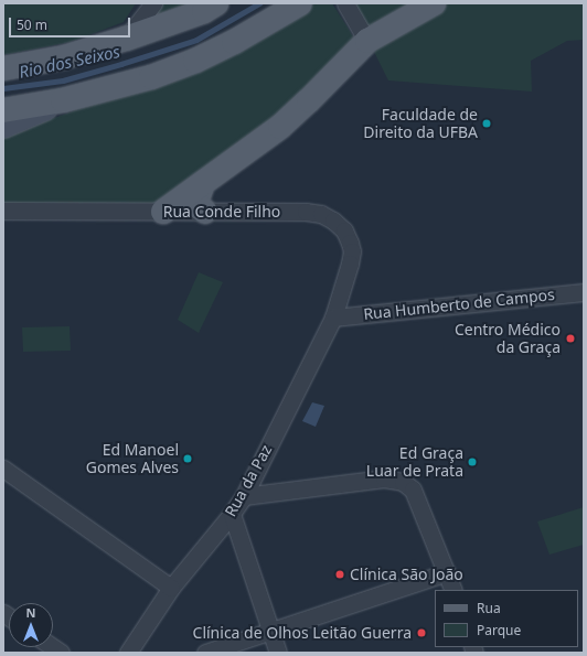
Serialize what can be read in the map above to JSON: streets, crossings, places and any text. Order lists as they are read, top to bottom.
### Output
{
  "streets": {
    "street": ["Rua Conde Filho", "Rua Humberto de Campos", "Rua da Paz"]
  },
  "crossings": [
    ["Rua Conde Filho", "Rua Humberto de Campos"],
    ["Rua Conde Filho", "Rua da Paz"],
    ["Rua Humberto de Campos", "Rua da Paz"]
  ],
  "water": ["Rio dos Seixos"],
  "places": [
    "Faculdade de Direito da UFBA",
    "Centro Médico da Graça",
    "Ed Manoel Gomes Alves",
    "Ed Graça Luar de Prata",
    "Clínica São João",
    "Clínica de Olhos Leitão Guerra"
  ],
  "legend": ["Rua", "Parque"],
  "scale_bar": "50 m",
  "north": "top"
}
